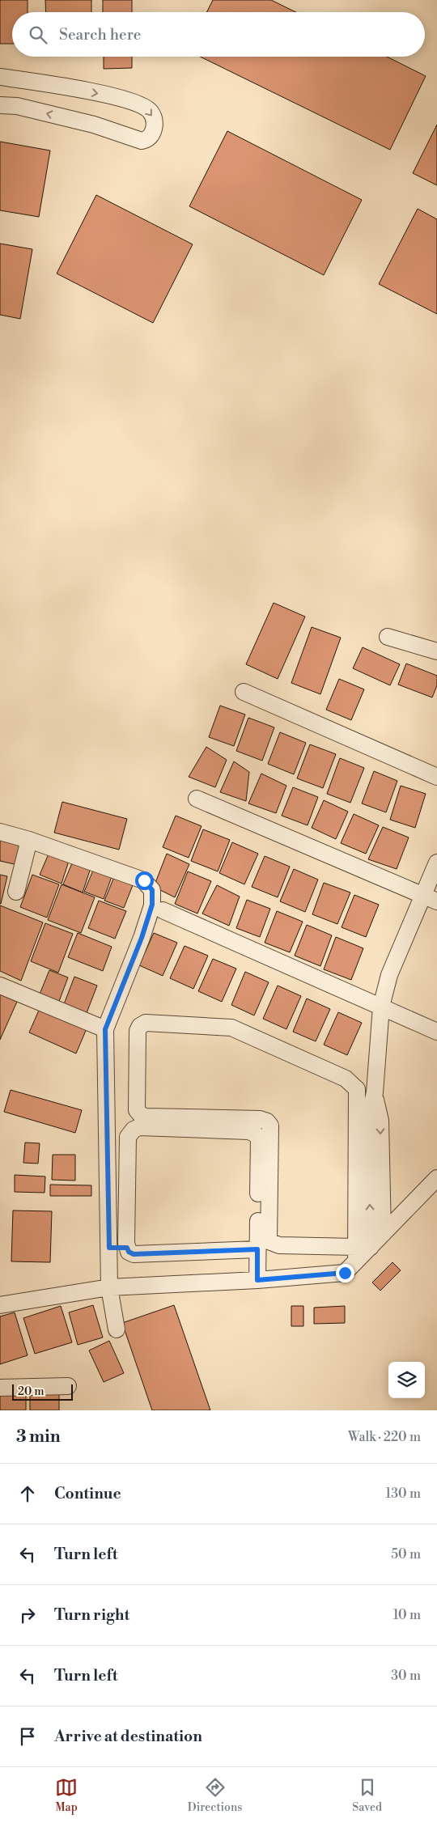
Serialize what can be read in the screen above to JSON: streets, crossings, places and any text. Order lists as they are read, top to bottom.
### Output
{
  "scale_bar": "20 m",
  "page": {
    "search": "Search here",
    "scale": "20 m",
    "heading": ["3 min", "Walk · 220 m"],
    "list": [
      ["Continue", "130 m"],
      ["Turn left", "50 m"],
      ["Turn right", "10 m"],
      ["Turn left", "30 m"],
      "Arrive at destination"
    ],
    "nav": ["Map", "Directions", "Saved"]
  }
}
